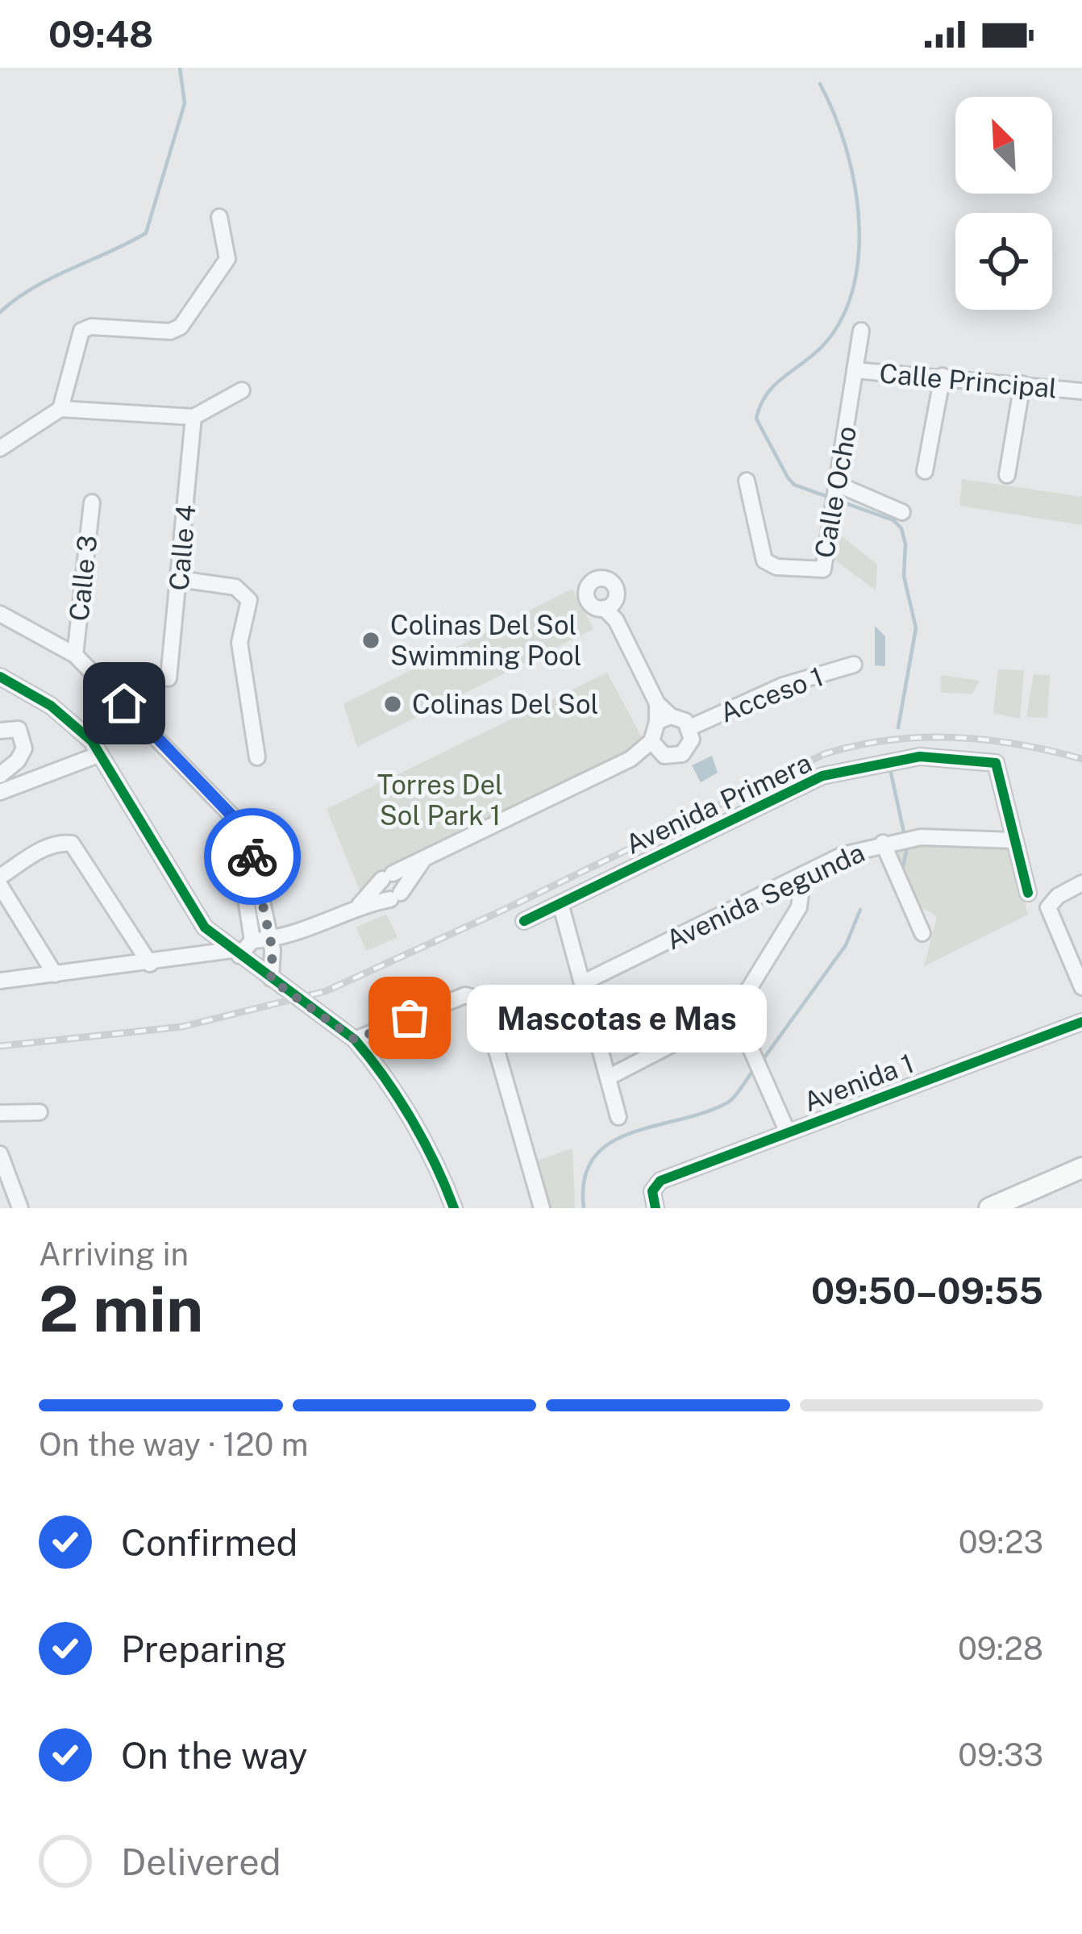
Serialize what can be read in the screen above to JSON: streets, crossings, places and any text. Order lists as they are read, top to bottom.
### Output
{
  "streets": {
    "street": [
      "Calle Principal",
      "Calle Ocho",
      "Calle 4",
      "Calle 3",
      "Acceso 1",
      "Avenida Primera",
      "Avenida Segunda",
      "Avenida 1"
    ]
  },
  "crossings": [
    ["Calle Principal", "Calle Ocho"],
    ["Avenida Primera", "Avenida Segunda"]
  ],
  "parks": ["Torres Del Sol Park 1"],
  "places": ["Colinas Del Sol Swimming Pool", "Colinas Del Sol", "Mascotas e Mas"],
  "north": "top left",
  "page": {
    "status": "09:48",
    "bubble": "Mascotas e Mas",
    "heading": ["2 min", "Arriving in", "09:50–09:55"],
    "bar": "On the way · 120 m",
    "list": [
      ["Confirmed", "09:23"],
      ["Preparing", "09:28"],
      ["On the way", "09:33"],
      "Delivered"
    ]
  }
}
